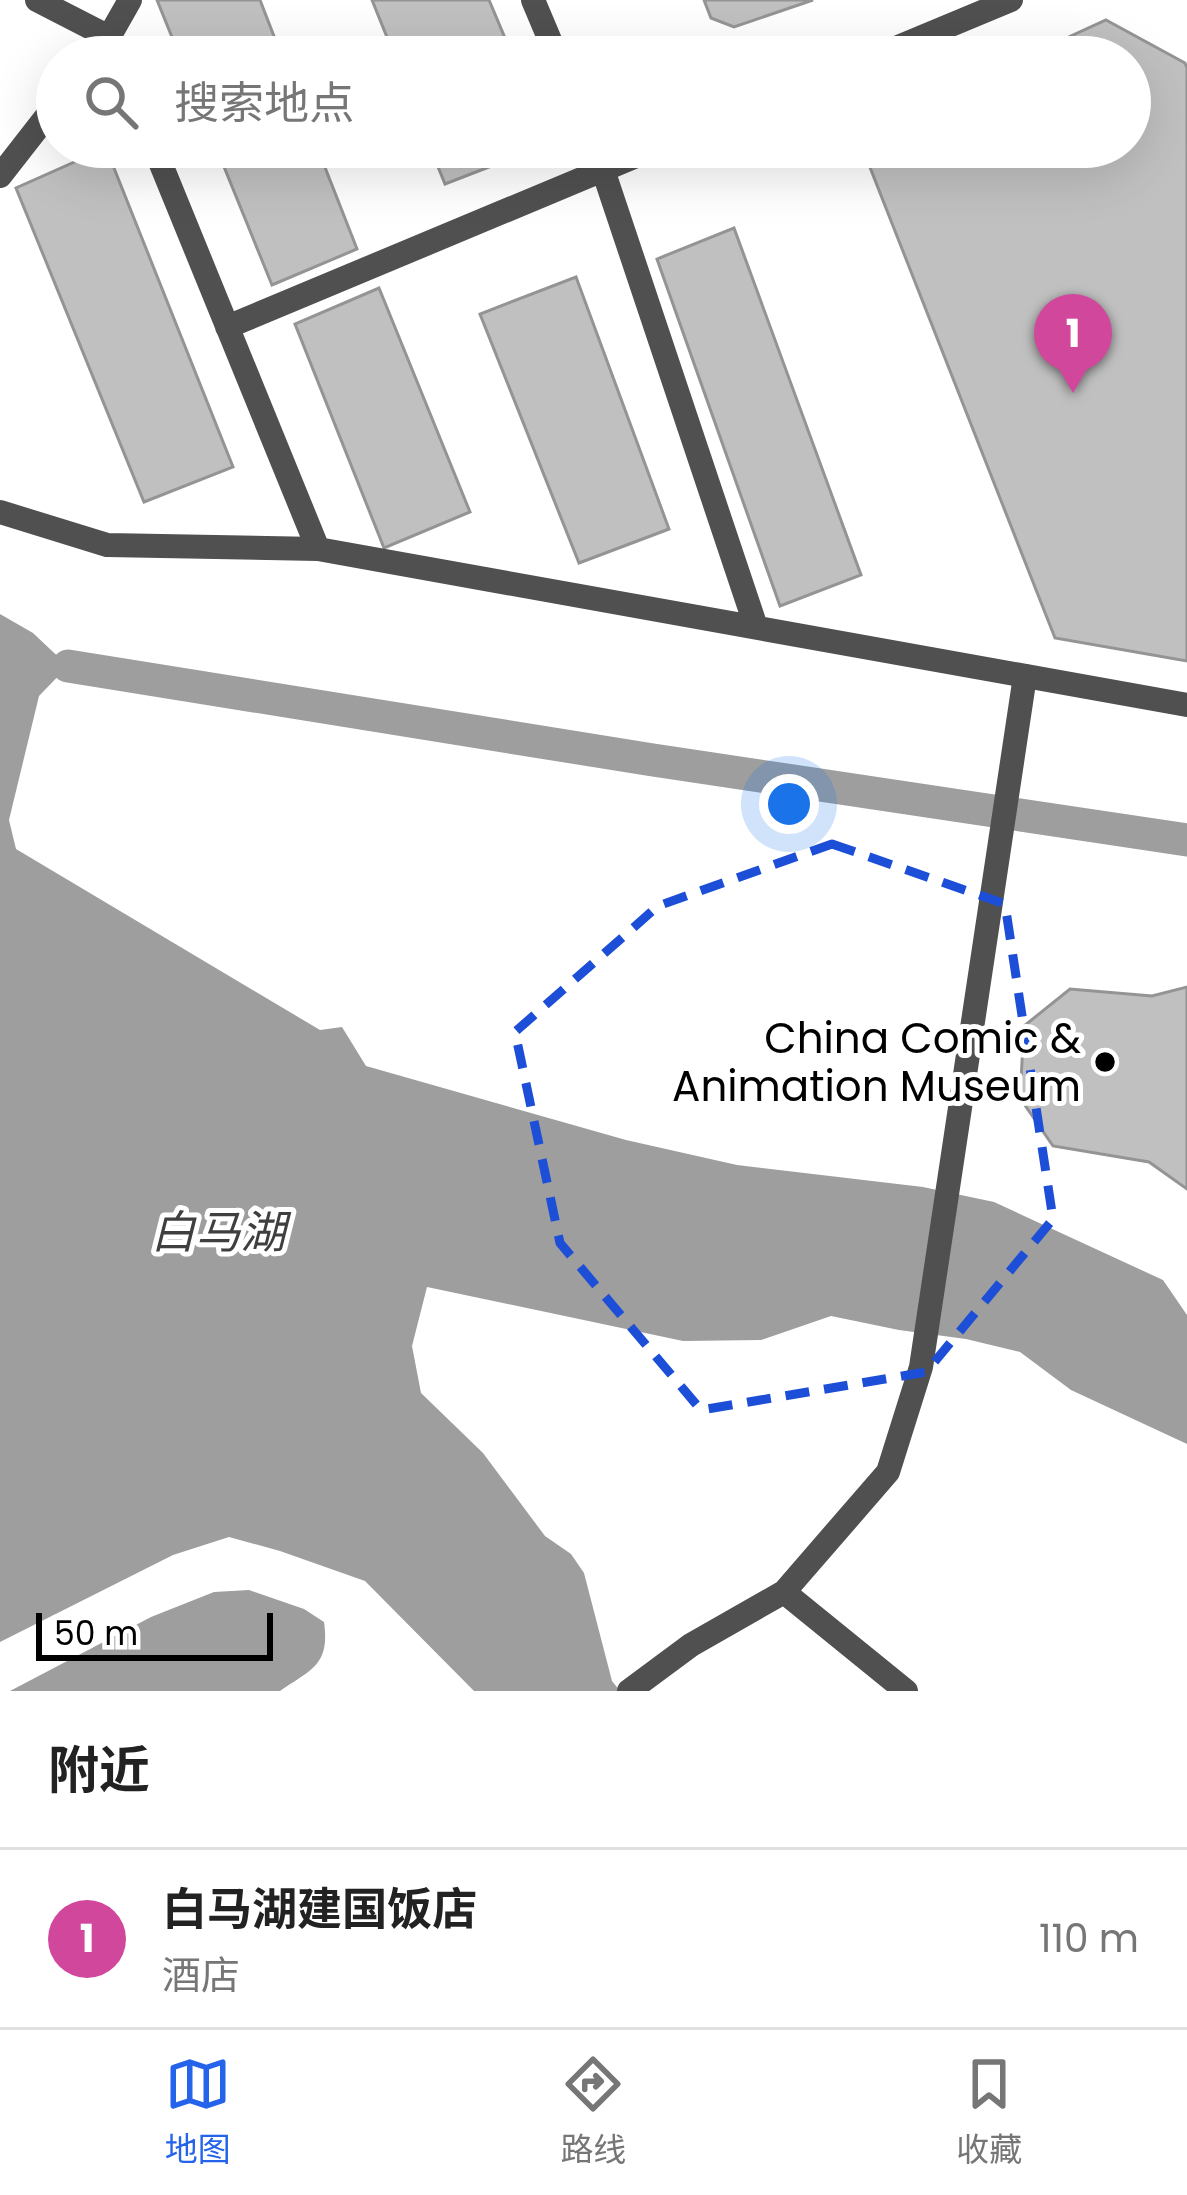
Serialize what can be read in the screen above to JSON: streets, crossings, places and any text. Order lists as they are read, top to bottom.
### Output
{
  "water": ["白马湖"],
  "places": ["China Comic & Animation Museum"],
  "scale_bar": "50 m",
  "page": {
    "search": "搜索地点",
    "pins": "1",
    "scale": "50 m",
    "heading": "附近",
    "list": [
      {
        "mark": "1",
        "name": "白马湖建国饭店",
        "note": "酒店",
        "value": "110 m"
      }
    ],
    "nav": ["地图", "路线", "收藏"]
  }
}
